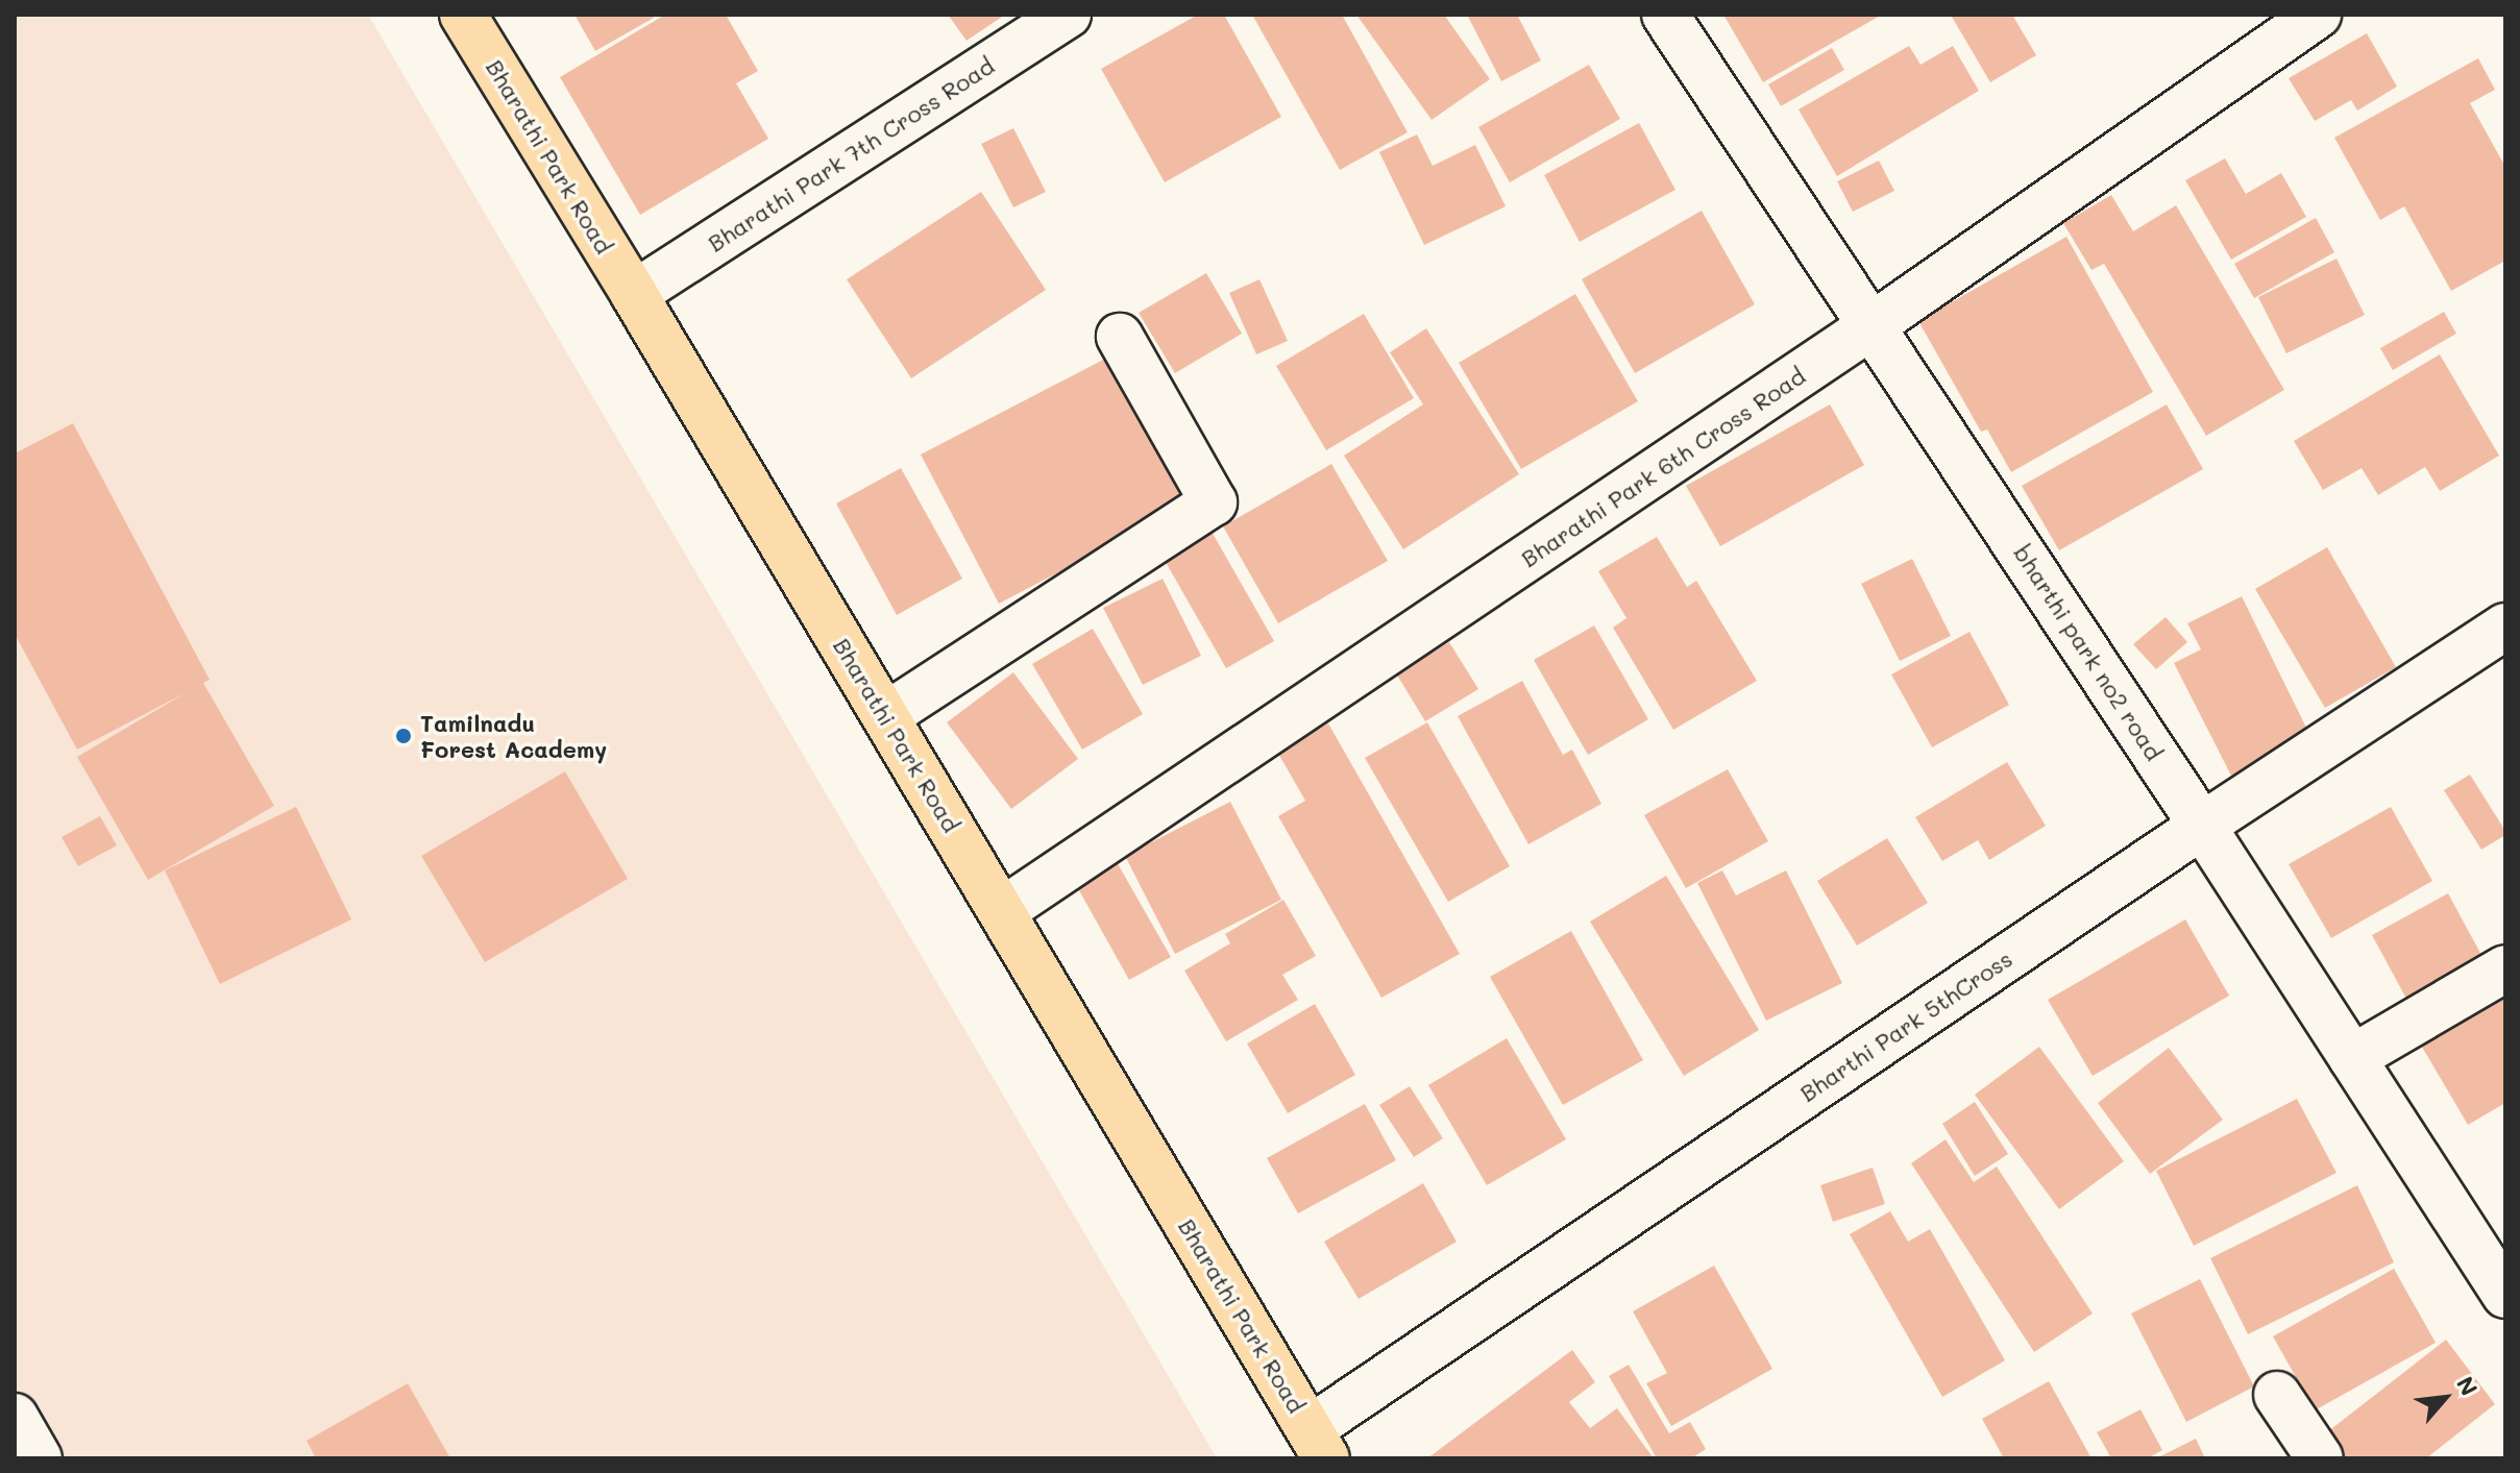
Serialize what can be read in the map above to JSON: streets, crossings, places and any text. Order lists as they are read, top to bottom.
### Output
{
  "streets": {
    "main road": ["Bharathi Park Road"],
    "street": [
      "Bharathi Park 7th Cross Road",
      "Bharathi Park 6th Cross Road",
      "bharthi park no2 road",
      "Bharthi Park 5thCross"
    ]
  },
  "crossings": [
    ["Bharathi Park 7th Cross Road", "Bharathi Park Road"],
    ["Bharathi Park Road", "Bharathi Park 6th Cross Road"],
    ["Bharathi Park Road", "Bharthi Park 5thCross"],
    ["Bharathi Park 6th Cross Road", "bharthi park no2 road"],
    ["bharthi park no2 road", "Bharthi Park 5thCross"]
  ],
  "places": ["Tamilnadu Forest Academy"],
  "north": "top right"
}
